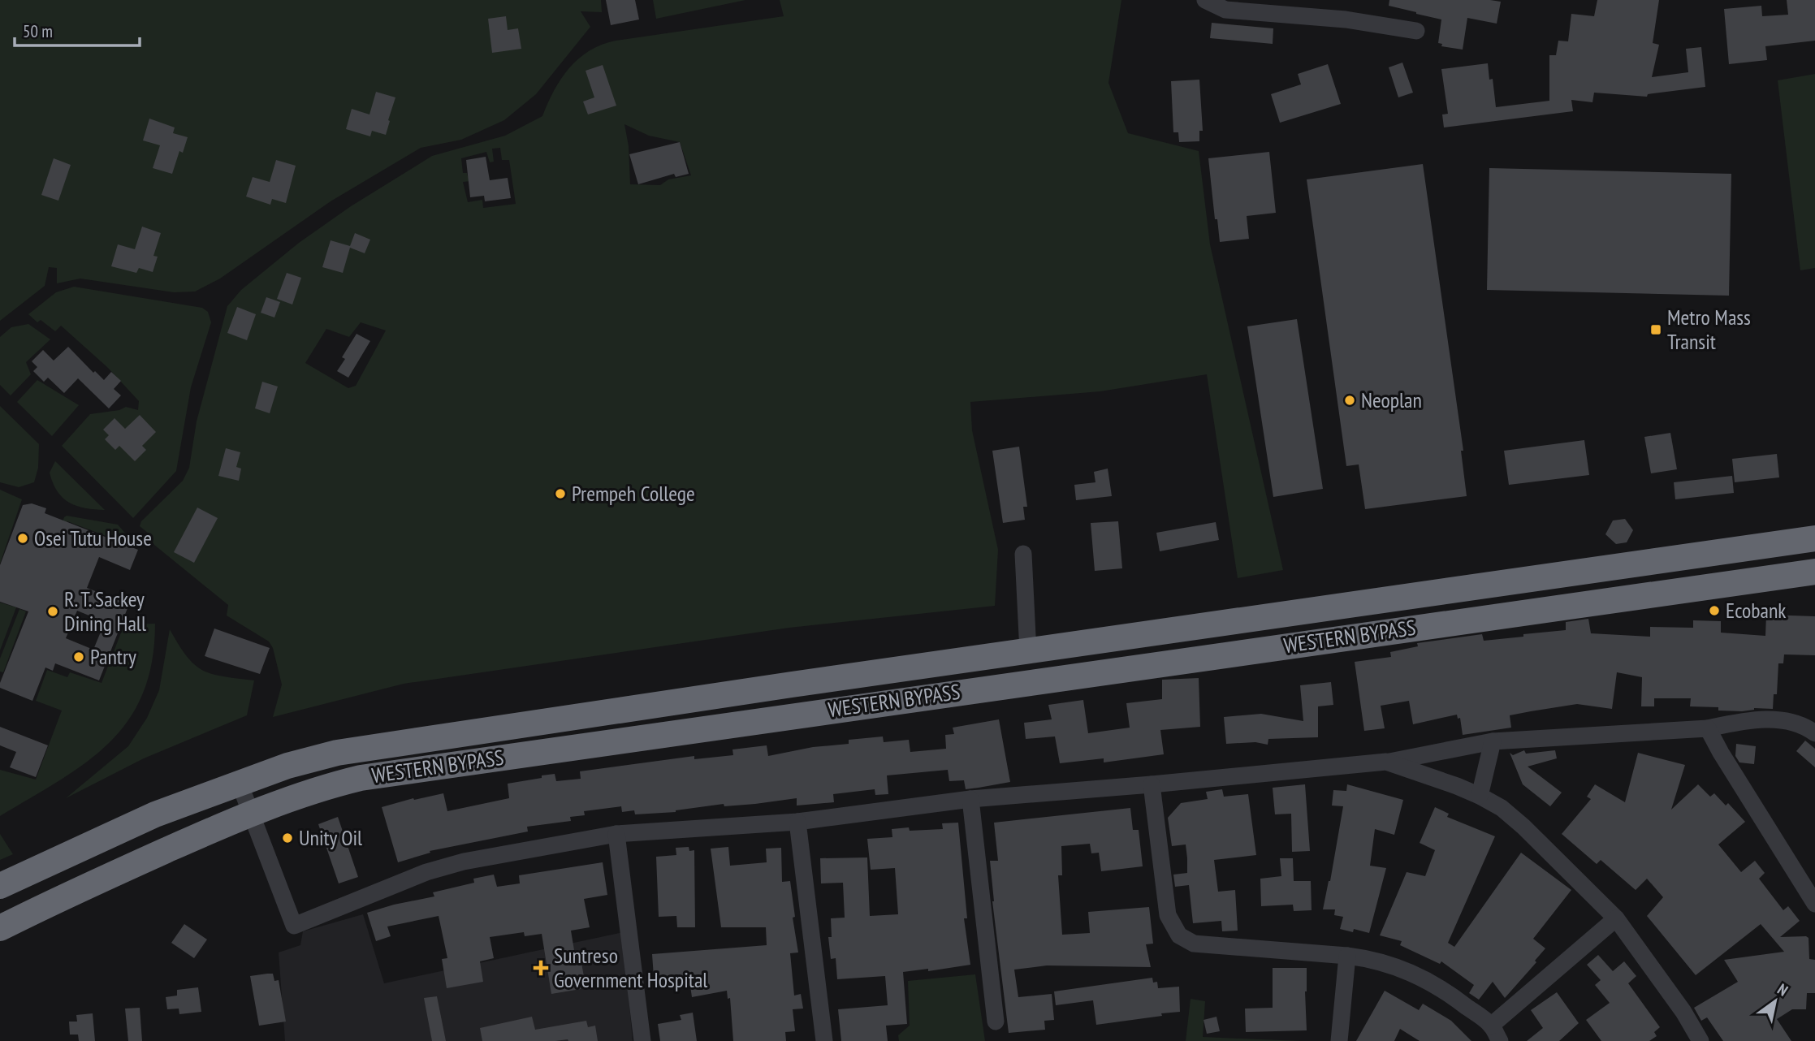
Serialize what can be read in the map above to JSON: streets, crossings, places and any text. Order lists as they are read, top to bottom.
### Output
{
  "streets": {
    "highway": ["WESTERN BYPASS"]
  },
  "places": {
    "transit": ["Metro Mass Transit"],
    "other": [
      "Neoplan",
      "Prempeh College",
      "Osei Tutu House",
      "Ecobank",
      "R. T. Sackey Dining Hall",
      "Pantry",
      "Unity Oil"
    ],
    "health": ["Suntreso Government Hospital"]
  },
  "scale_bar": "50 m",
  "north": "top right"
}
